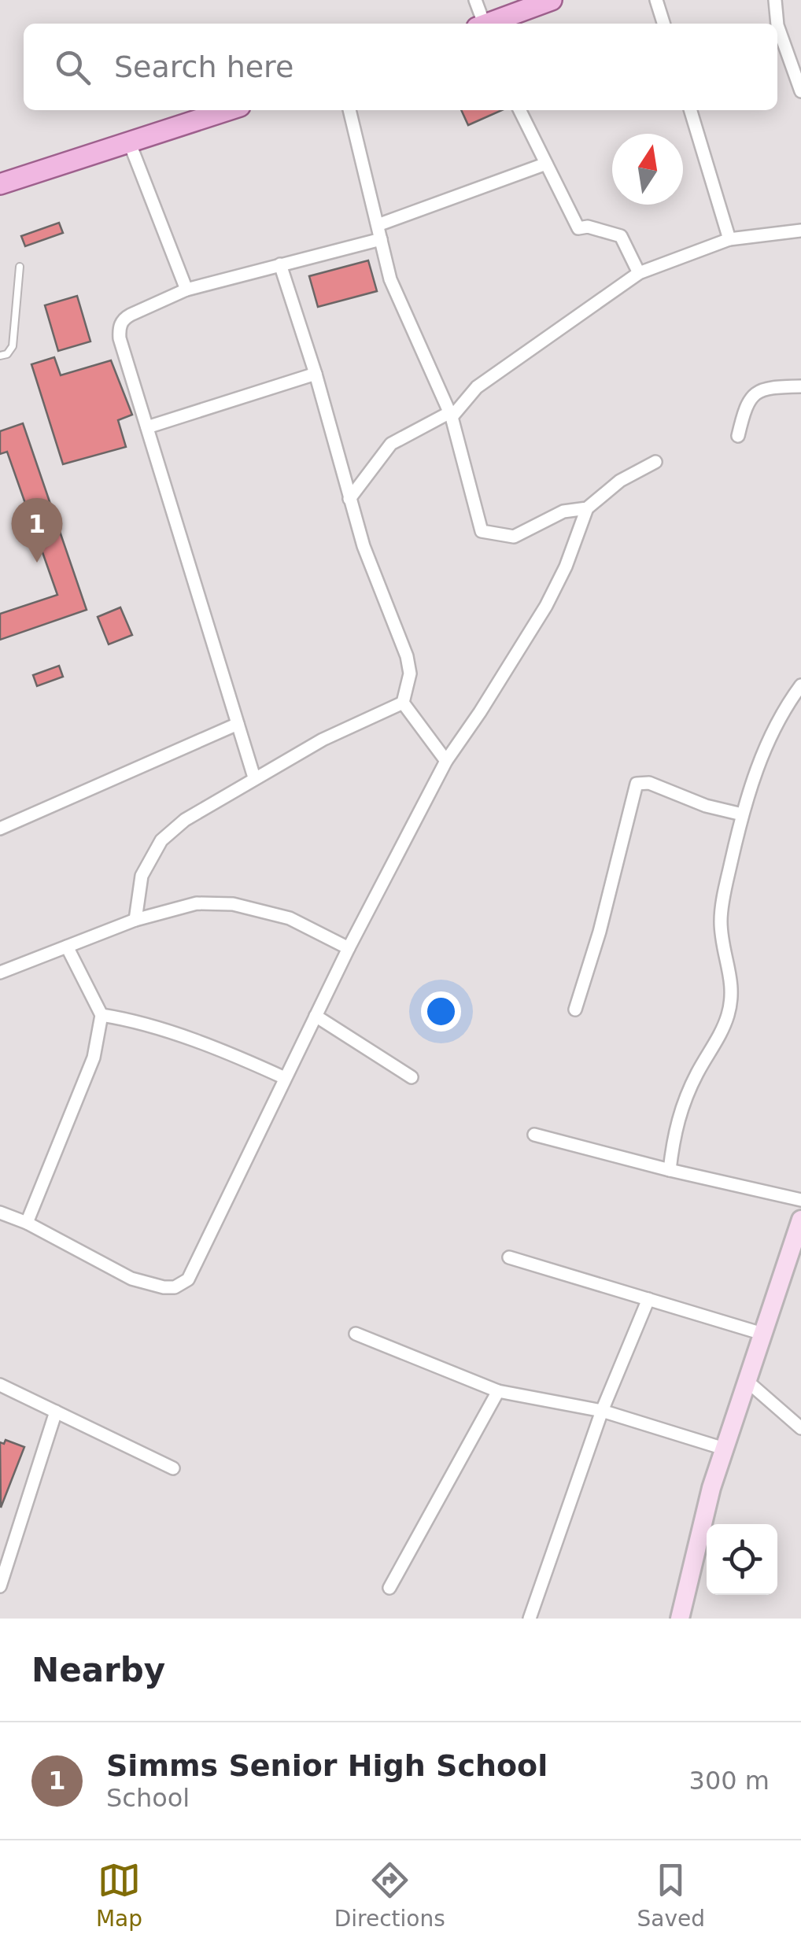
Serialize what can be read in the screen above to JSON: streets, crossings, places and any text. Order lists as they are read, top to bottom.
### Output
{
  "north": "top",
  "page": {
    "search": "Search here",
    "pins": "1",
    "heading": "Nearby",
    "list": [
      {
        "mark": "1",
        "name": "Simms Senior High School",
        "note": "School",
        "value": "300 m"
      }
    ],
    "nav": ["Map", "Directions", "Saved"]
  }
}
